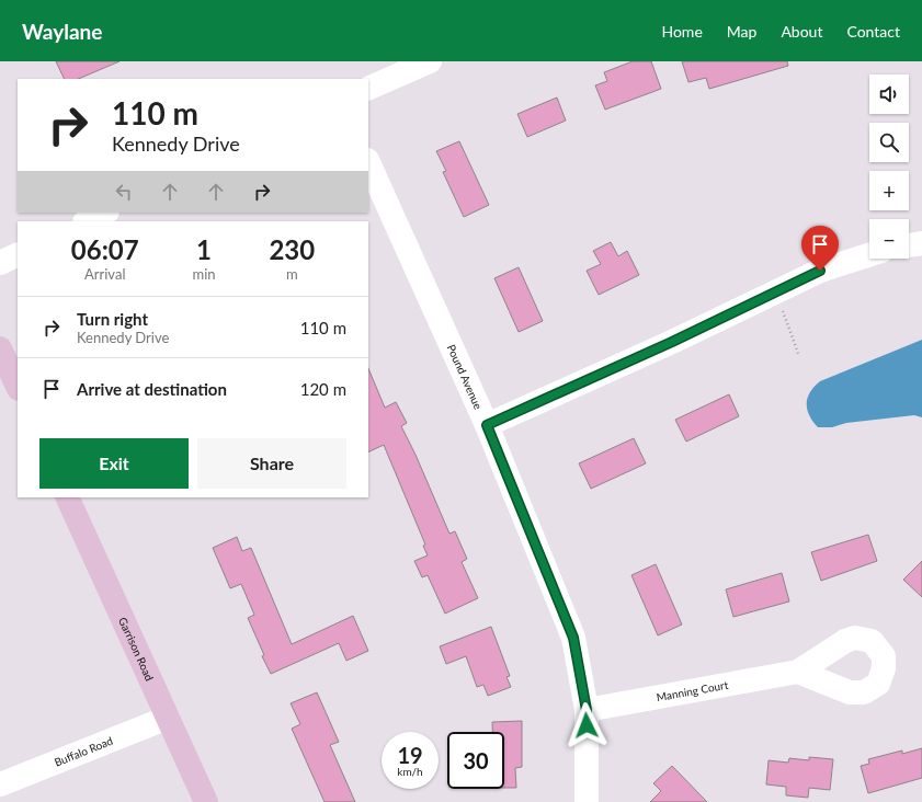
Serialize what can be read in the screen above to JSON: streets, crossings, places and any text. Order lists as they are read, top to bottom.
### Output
{
  "streets": {
    "main road": ["Garrison Road"],
    "street": ["Pound Avenue", "Manning Court", "Buffalo Road"]
  },
  "crossings": [
    ["Pound Avenue", "Manning Court"],
    ["Garrison Road", "Buffalo Road"]
  ],
  "page": {
    "header": "Waylane",
    "nav": [
      "Home",
      "Map",
      "About",
      "Contact"
    ],
    "map_buttons": ["+", "−"],
    "turn": ["110 m", "Kennedy Drive"],
    "eta": [
      "06:07",
      "Arrival",
      "1",
      "min",
      "230",
      "m"
    ],
    "list": [
      {
        "name": "Turn right",
        "note": "Kennedy Drive",
        "value": "110 m"
      },
      {
        "name": "Arrive at destination",
        "value": "120 m"
      }
    ],
    "buttons": ["Exit", "Share"],
    "speed": "19 km/h",
    "limit": "30"
  }
}
